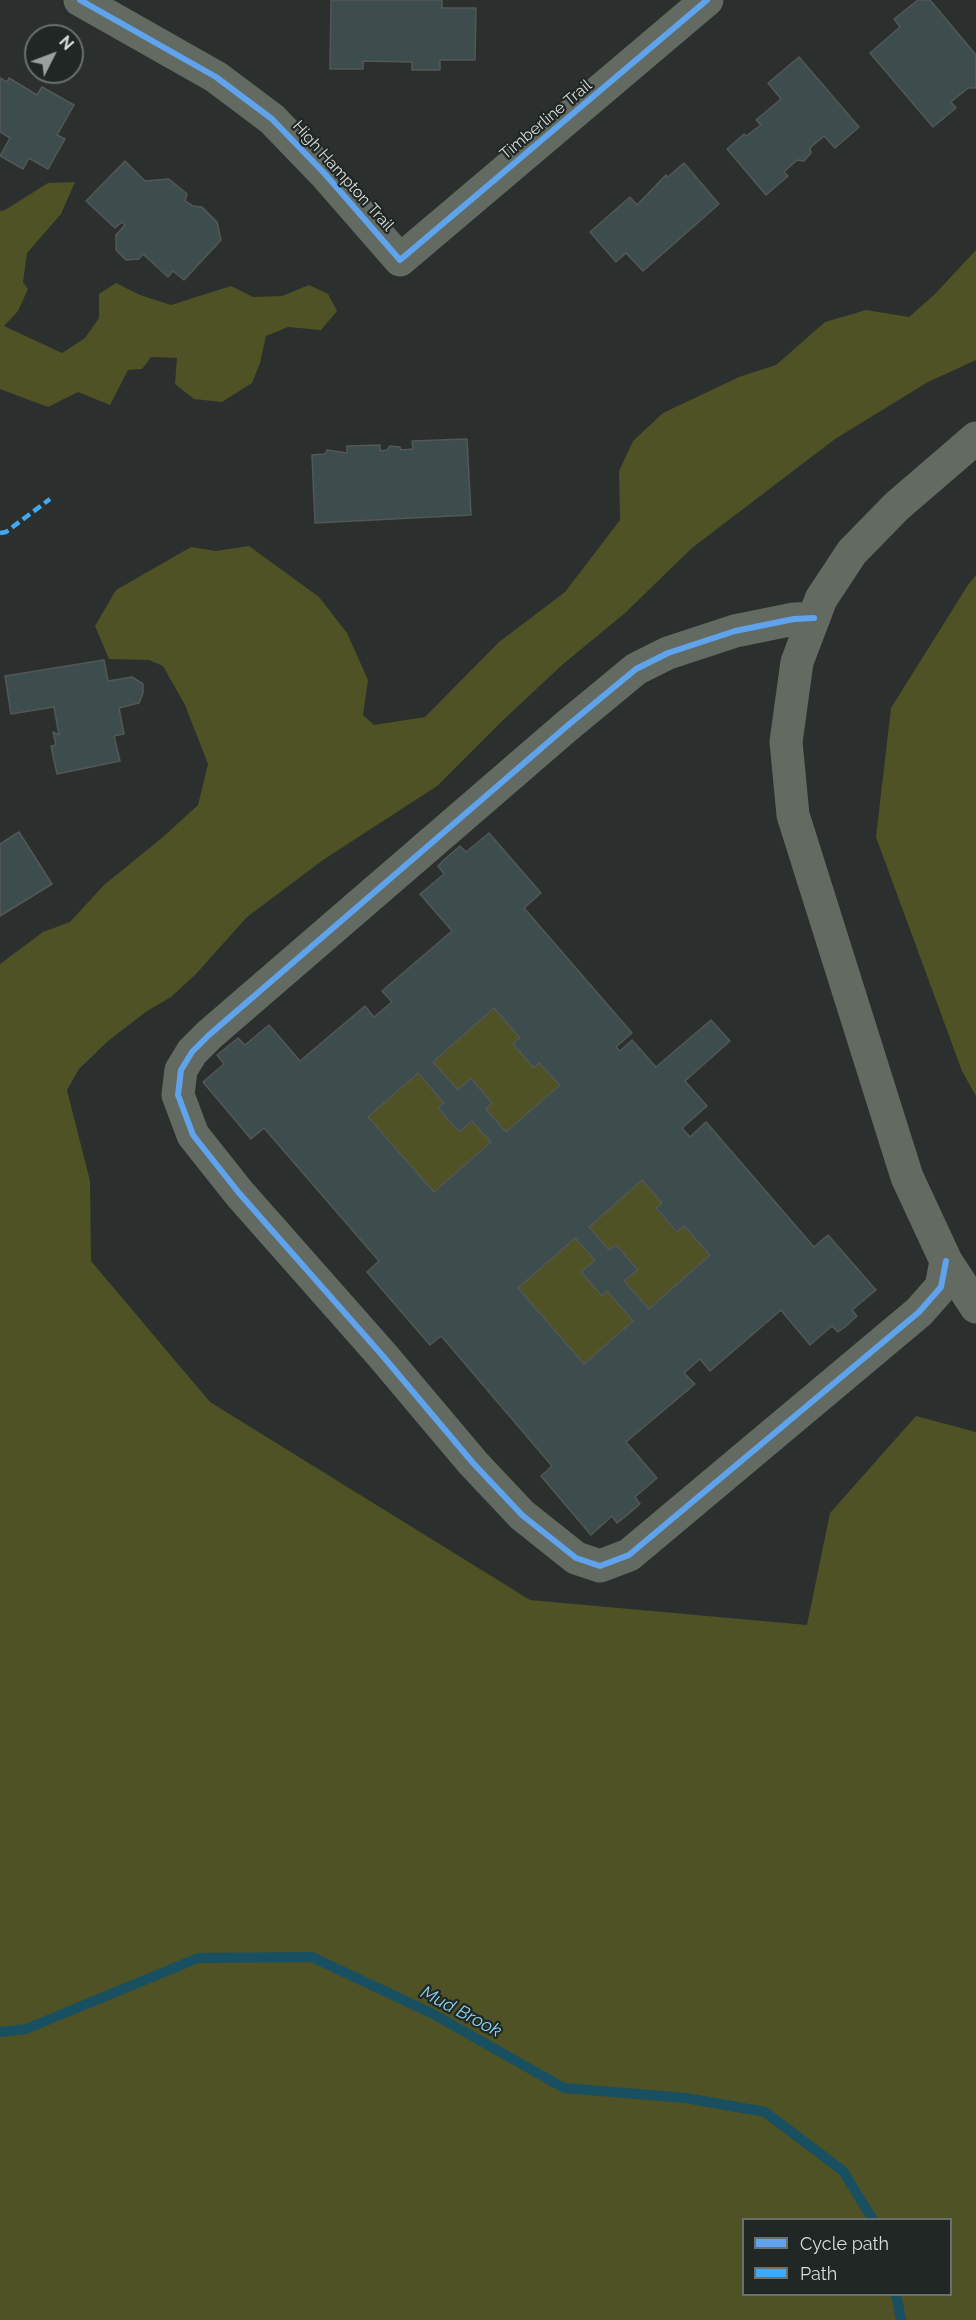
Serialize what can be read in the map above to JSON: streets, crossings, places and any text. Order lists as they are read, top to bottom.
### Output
{
  "streets": {
    "street": ["Timberline Trail", "High Hampton Trail"]
  },
  "crossings": [
    ["Timberline Trail", "High Hampton Trail"]
  ],
  "water": ["Mud Brook"],
  "legend": ["Cycle path", "Path"],
  "north": "top right"
}
